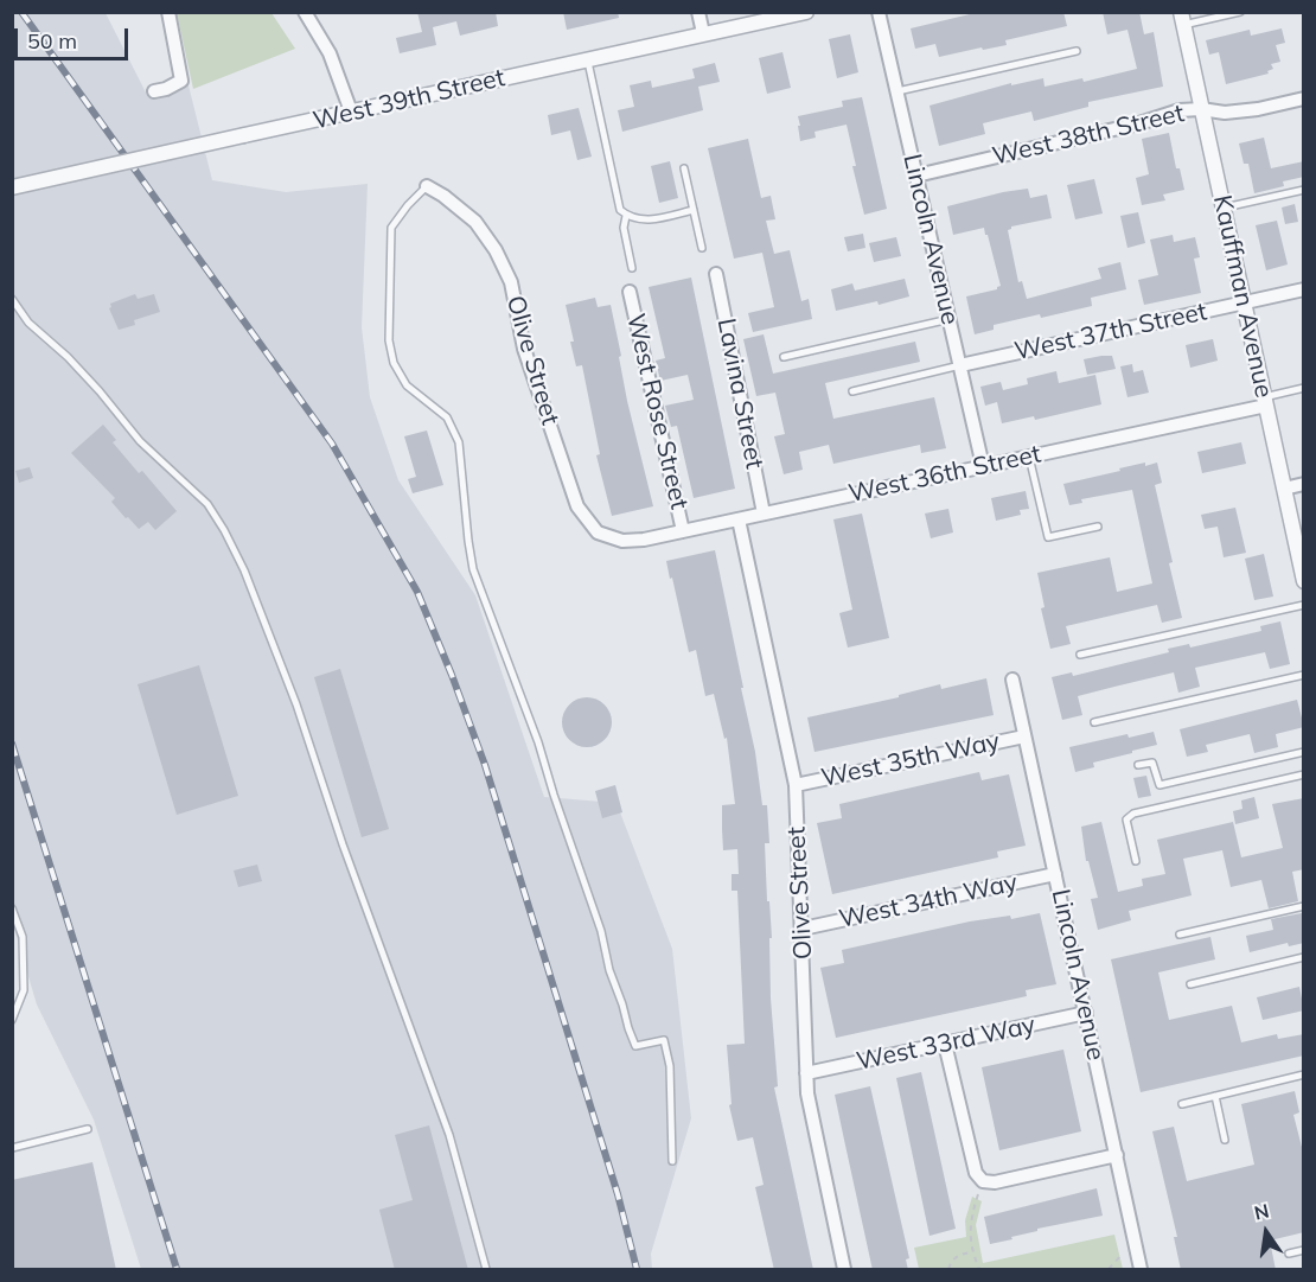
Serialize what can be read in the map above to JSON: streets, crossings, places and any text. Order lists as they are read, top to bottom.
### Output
{
  "streets": {
    "street": [
      "West 39th Street",
      "West 38th Street",
      "Lincoln Avenue",
      "Kauffman Avenue",
      "West 37th Street",
      "Olive Street",
      "Lavina Street",
      "West Rose Street",
      "West 36th Street",
      "West 35th Way",
      "West 34th Way",
      "West 33rd Way"
    ]
  },
  "crossings": [
    ["West 38th Street", "Lincoln Avenue"],
    ["West 38th Street", "Kauffman Avenue"],
    ["Lincoln Avenue", "West 37th Street"],
    ["Lincoln Avenue", "West 36th Street"],
    ["Lincoln Avenue", "West 35th Way"],
    ["Lincoln Avenue", "West 34th Way"],
    ["Lincoln Avenue", "West 33rd Way"],
    ["Kauffman Avenue", "West 37th Street"],
    ["Kauffman Avenue", "West 36th Street"],
    ["Olive Street", "West 36th Street"],
    ["Olive Street", "West 35th Way"],
    ["Olive Street", "West 34th Way"],
    ["Olive Street", "West 33rd Way"],
    ["Lavina Street", "West 36th Street"],
    ["West Rose Street", "West 36th Street"]
  ],
  "scale_bar": "50 m",
  "north": "top"
}
